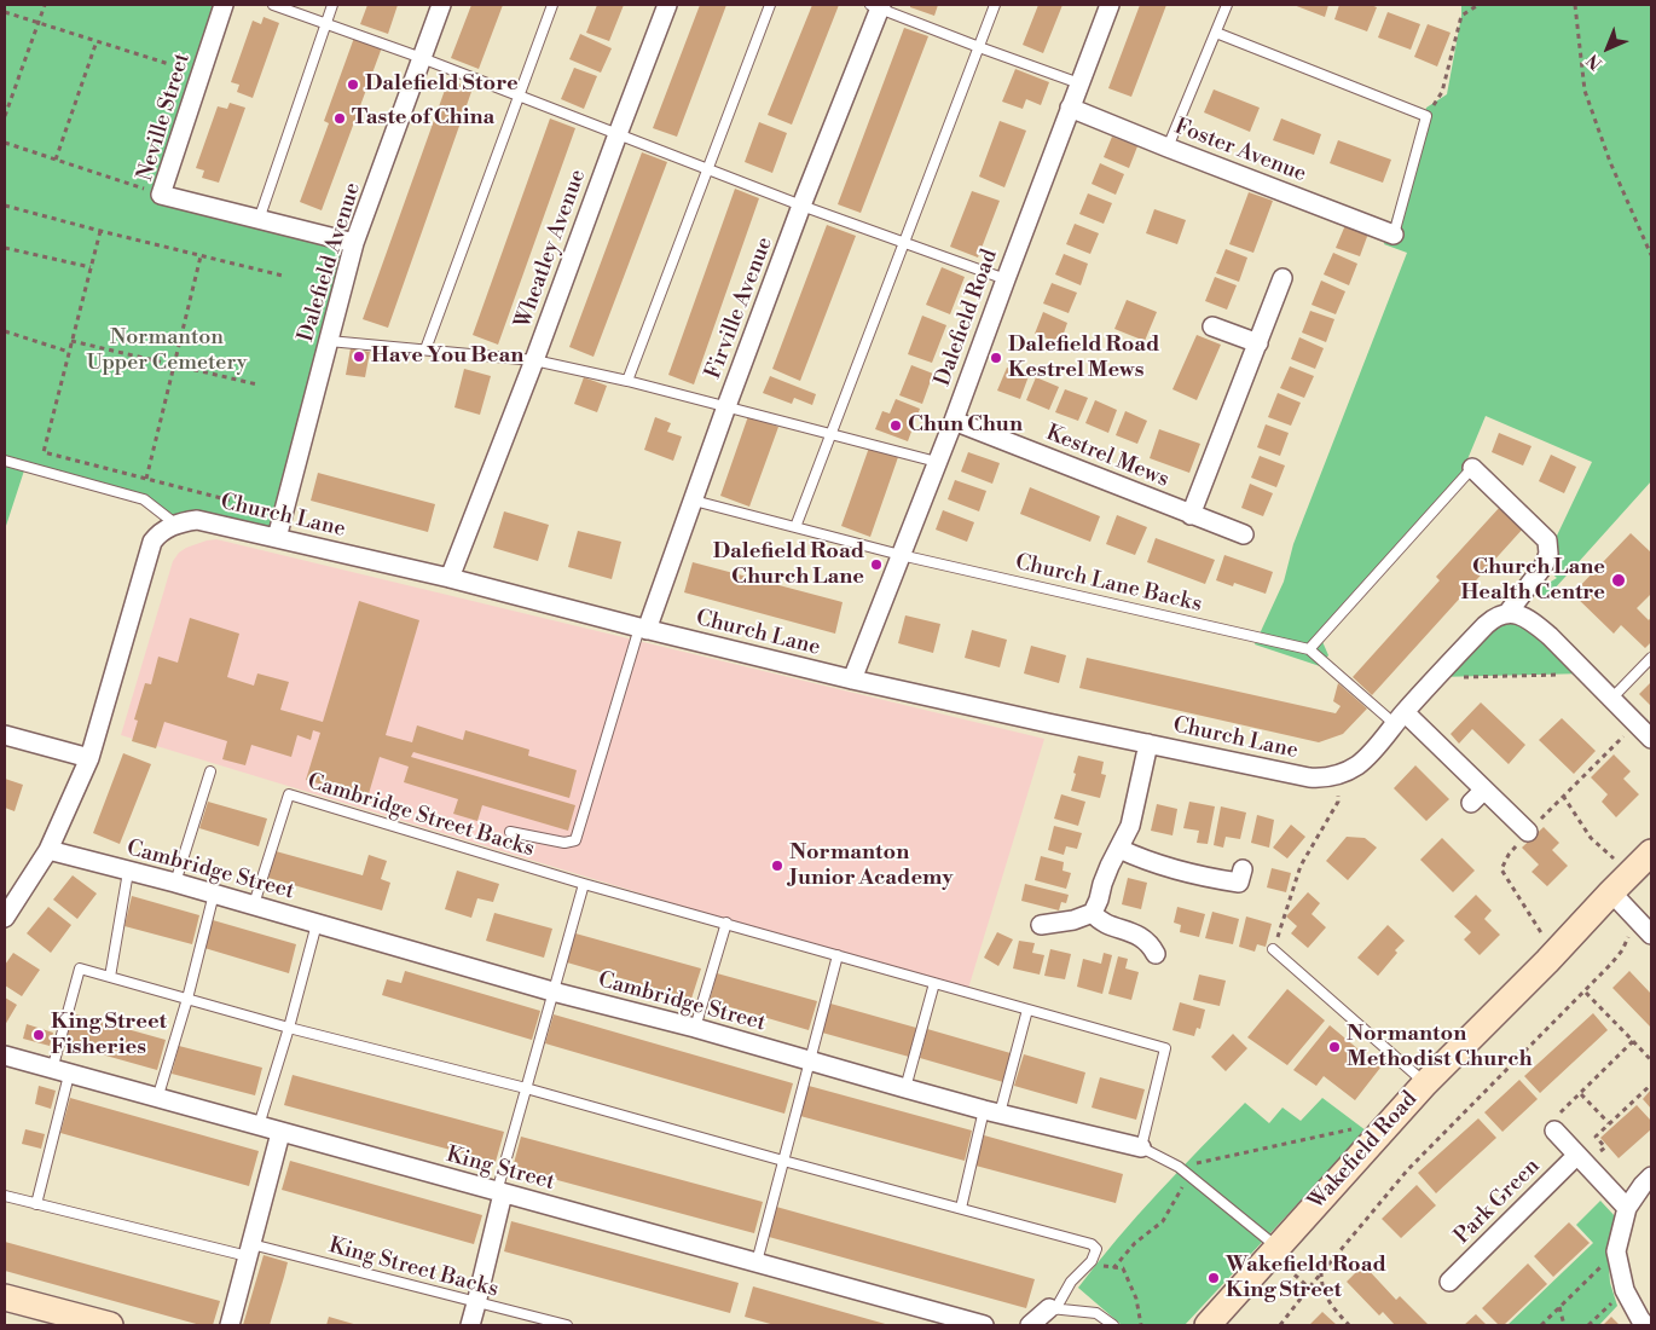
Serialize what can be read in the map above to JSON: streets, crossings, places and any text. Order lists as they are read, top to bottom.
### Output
{
  "streets": {
    "street": [
      "Neville Street",
      "Foster Avenue",
      "Wheatley Avenue",
      "Dalefield Avenue",
      "Firville Avenue",
      "Dalefield Road",
      "Kestrel Mews",
      "Church Lane",
      "Cambridge Street",
      "Wakefield Road",
      "King Street",
      "Park Green"
    ],
    "lane": ["Church Lane Backs", "Cambridge Street Backs", "King Street Backs"]
  },
  "crossings": [
    ["Neville Street", "Dalefield Avenue"],
    ["Foster Avenue", "Dalefield Road"],
    ["Wheatley Avenue", "Church Lane"],
    ["Dalefield Avenue", "Church Lane"],
    ["Firville Avenue", "Church Lane"],
    ["Firville Avenue", "Church Lane Backs"],
    ["Dalefield Road", "Kestrel Mews"],
    ["Dalefield Road", "Church Lane"],
    ["Dalefield Road", "Church Lane Backs"],
    ["Church Lane", "Church Lane Backs"],
    ["Church Lane", "Cambridge Street"],
    ["Cambridge Street Backs", "Cambridge Street"],
    ["Cambridge Street", "Wakefield Road"]
  ],
  "parks": ["Normanton Upper Cemetery"],
  "places": [
    "Dalefield Store",
    "Taste of China",
    "Have You Bean",
    "Dalefield Road Kestrel Mews",
    "Chun Chun",
    "Dalefield Road Church Lane",
    "Church Lane Health Centre",
    "Normanton Junior Academy",
    "King Street Fisheries",
    "Normanton Methodist Church",
    "Wakefield Road King Street"
  ],
  "north": "bottom left"
}
